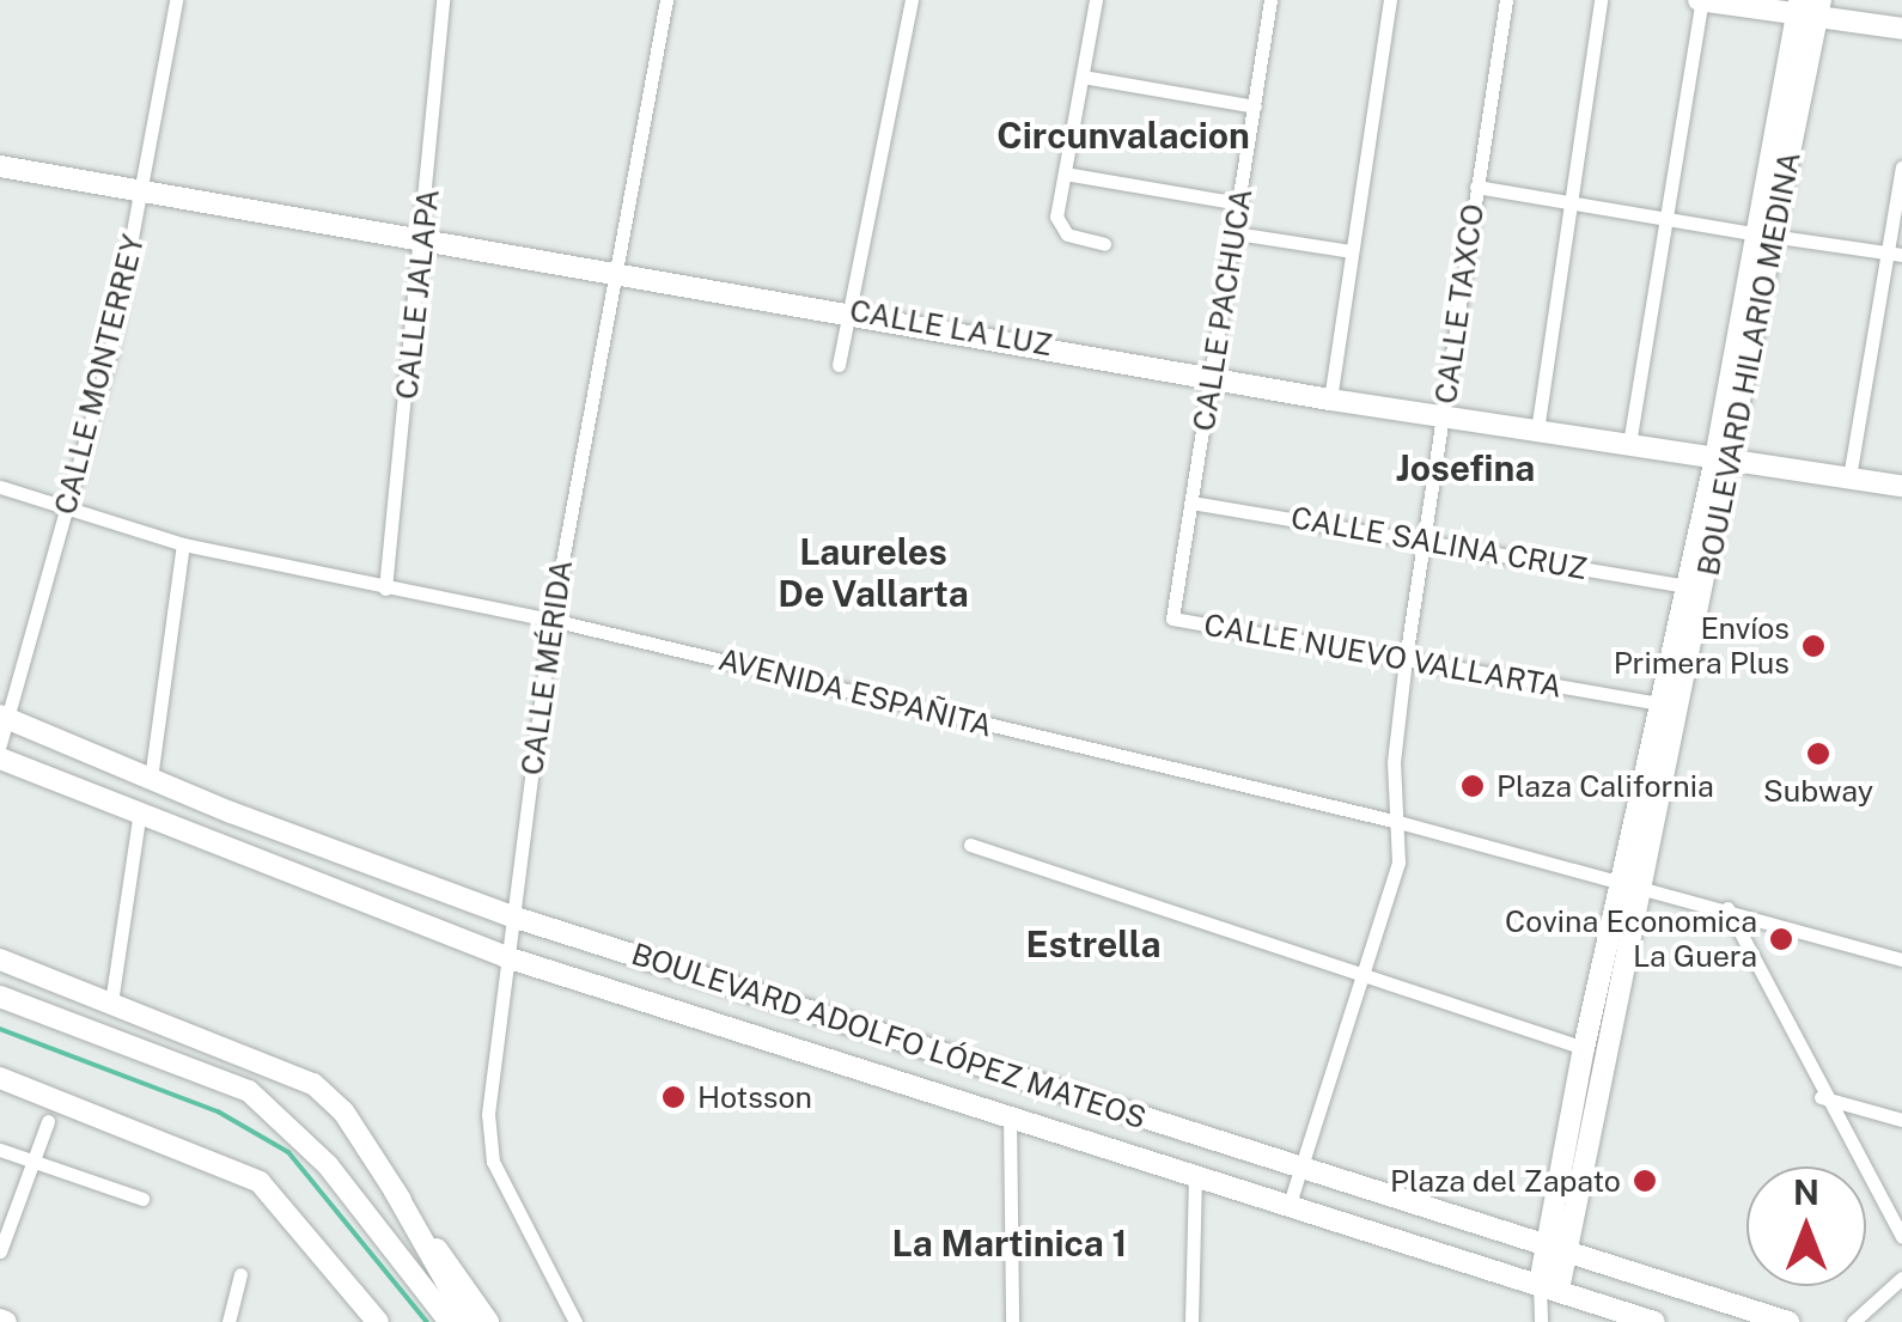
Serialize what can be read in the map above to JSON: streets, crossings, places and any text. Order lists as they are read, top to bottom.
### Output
{
  "streets": {
    "main road": ["CALLE LA LUZ", "BOULEVARD HILARIO MEDINA", "BOULEVARD ADOLFO LÓPEZ MATEOS"],
    "street": [
      "CALLE JALAPA",
      "CALLE TAXCO",
      "CALLE PACHUCA",
      "CALLE MONTERREY",
      "CALLE SALINA CRUZ",
      "CALLE NUEVO VALLARTA",
      "CALLE MÉRIDA",
      "AVENIDA ESPAÑITA"
    ]
  },
  "crossings": [
    ["CALLE JALAPA", "CALLE LA LUZ"],
    ["CALLE JALAPA", "AVENIDA ESPAÑITA"],
    ["CALLE TAXCO", "CALLE LA LUZ"],
    ["CALLE TAXCO", "CALLE SALINA CRUZ"],
    ["CALLE TAXCO", "CALLE NUEVO VALLARTA"],
    ["CALLE TAXCO", "AVENIDA ESPAÑITA"],
    ["CALLE TAXCO", "BOULEVARD ADOLFO LÓPEZ MATEOS"],
    ["CALLE PACHUCA", "CALLE LA LUZ"],
    ["CALLE PACHUCA", "CALLE SALINA CRUZ"],
    ["CALLE PACHUCA", "CALLE NUEVO VALLARTA"],
    ["CALLE LA LUZ", "BOULEVARD HILARIO MEDINA"],
    ["CALLE LA LUZ", "CALLE MONTERREY"],
    ["CALLE LA LUZ", "CALLE MÉRIDA"],
    ["BOULEVARD HILARIO MEDINA", "CALLE SALINA CRUZ"],
    ["BOULEVARD HILARIO MEDINA", "CALLE NUEVO VALLARTA"],
    ["BOULEVARD HILARIO MEDINA", "AVENIDA ESPAÑITA"],
    ["BOULEVARD HILARIO MEDINA", "BOULEVARD ADOLFO LÓPEZ MATEOS"],
    ["CALLE MONTERREY", "AVENIDA ESPAÑITA"],
    ["CALLE MONTERREY", "BOULEVARD ADOLFO LÓPEZ MATEOS"],
    ["CALLE MÉRIDA", "AVENIDA ESPAÑITA"],
    ["CALLE MÉRIDA", "BOULEVARD ADOLFO LÓPEZ MATEOS"]
  ],
  "districts": [
    "Circunvalacion",
    "Josefina",
    "Laureles De Vallarta",
    "Estrella",
    "La Martinica 1"
  ],
  "places": [
    "Envíos Primera Plus",
    "Subway",
    "Plaza California",
    "Covina Economica La Guera",
    "Hotsson",
    "Plaza del Zapato"
  ],
  "north": "top"
}
